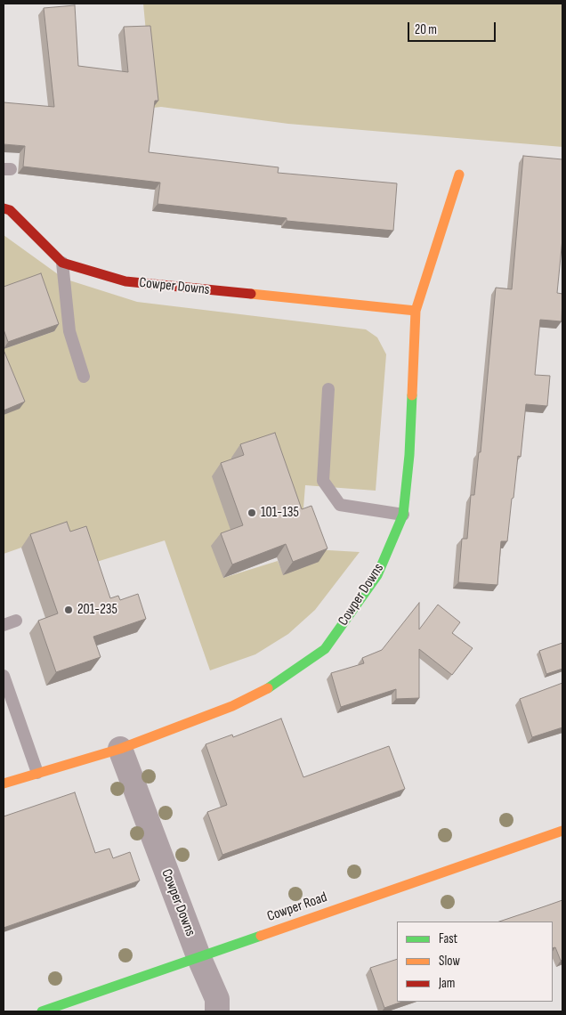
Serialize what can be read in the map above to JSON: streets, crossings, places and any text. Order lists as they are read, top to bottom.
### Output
{
  "streets": {
    "street": ["Cowper Downs", "Cowper Road"]
  },
  "crossings": [
    ["Cowper Downs", "Cowper Road"]
  ],
  "places": ["101-135", "201-235"],
  "legend": ["Fast", "Slow", "Jam"],
  "scale_bar": "20 m"
}
